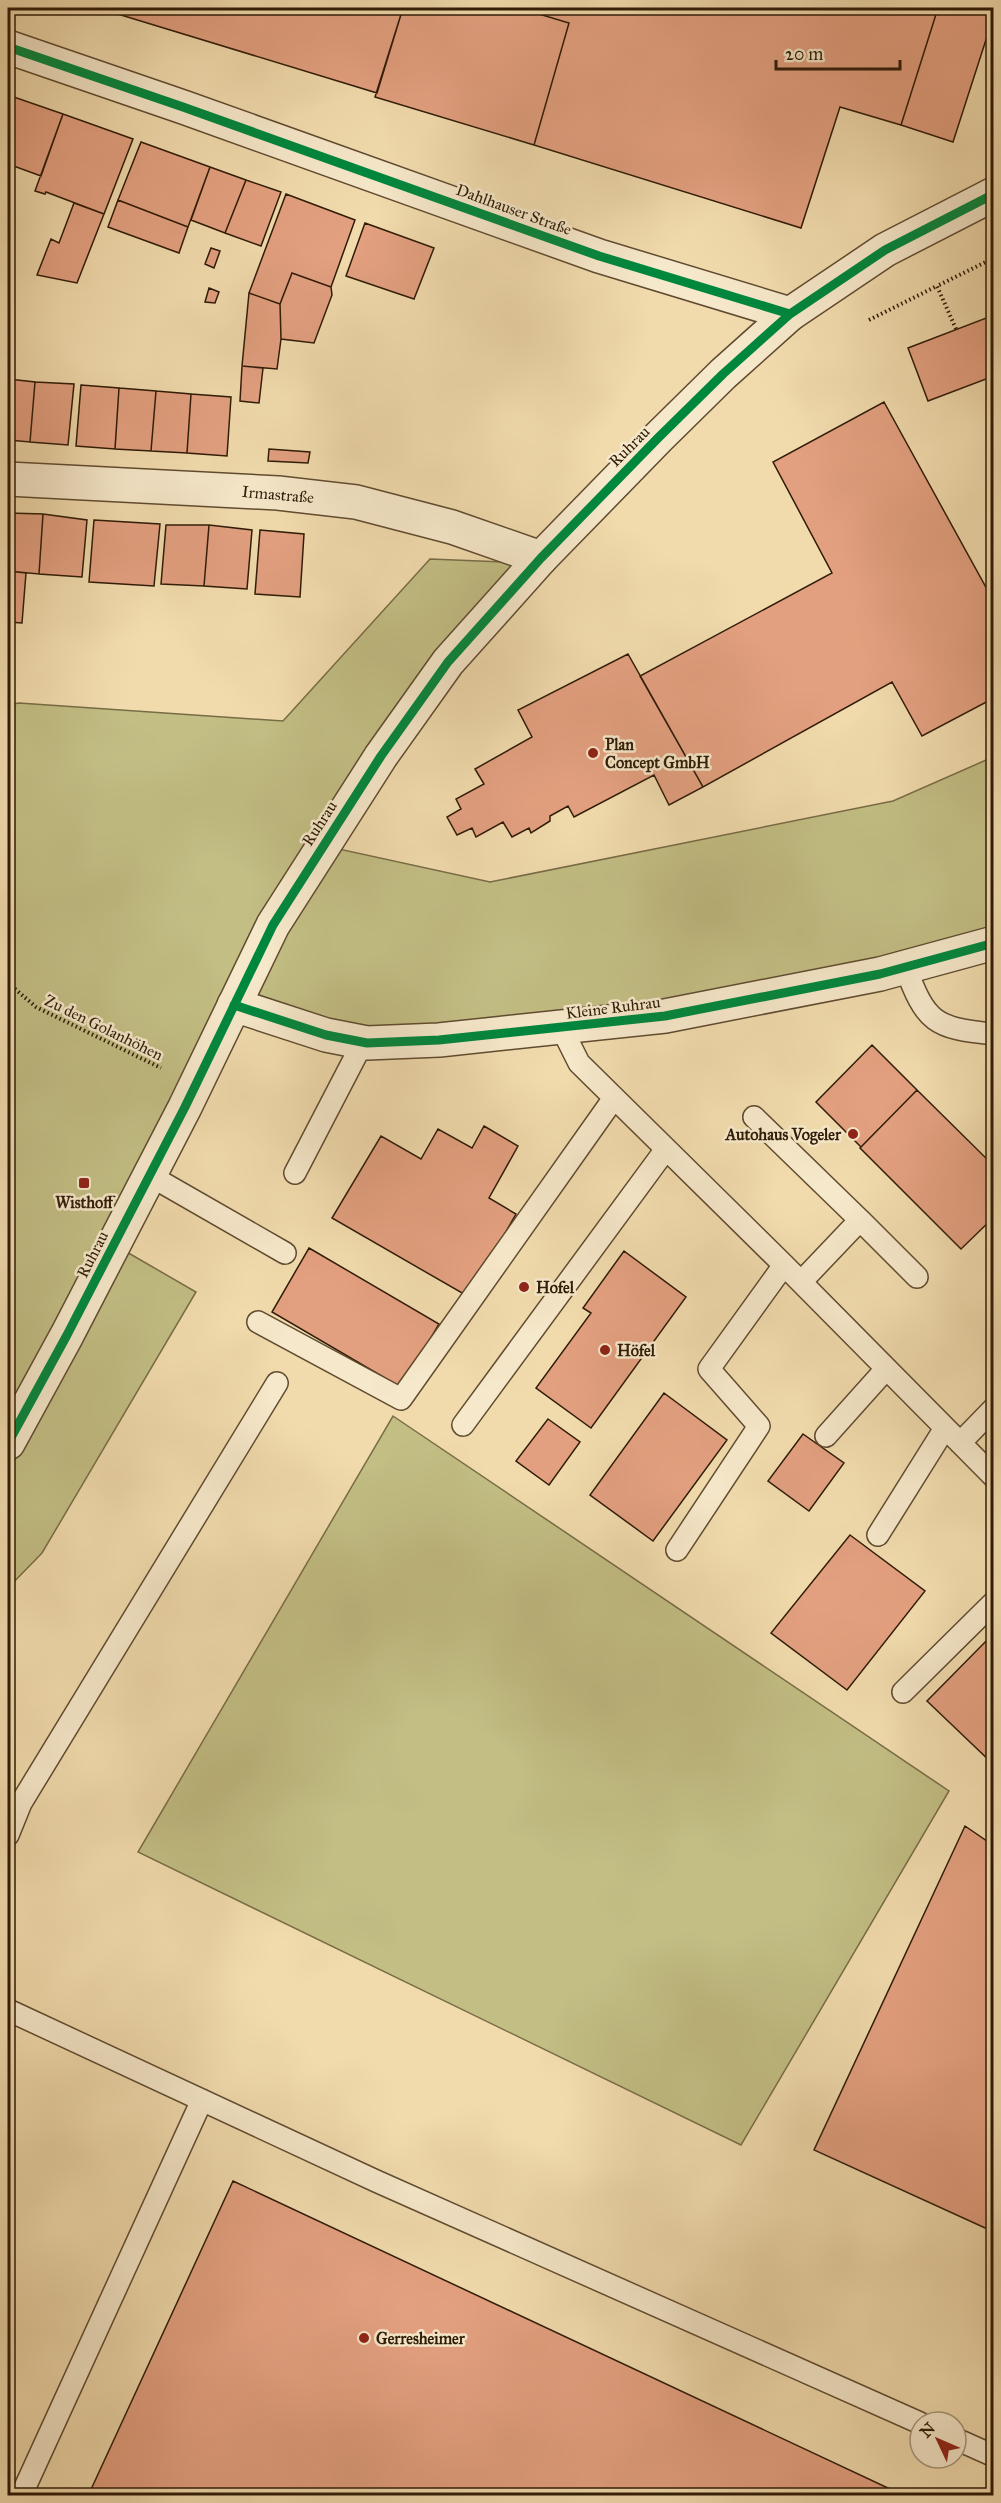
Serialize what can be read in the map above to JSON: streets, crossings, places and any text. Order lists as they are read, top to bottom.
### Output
{
  "streets": {
    "street": [
      "Dahlhauser Straße",
      "Ruhrau",
      "Irmastraße",
      "Kleine Ruhrau"
    ],
    "path": ["Zu den Golanhöhen"]
  },
  "crossings": [
    ["Dahlhauser Straße", "Ruhrau"],
    ["Ruhrau", "Irmastraße"],
    ["Ruhrau", "Kleine Ruhrau"],
    ["Ruhrau", "Zu den Golanhöhen"]
  ],
  "places": {
    "other": [
      "Plan Concept GmbH",
      "Autohaus Vogeler",
      "Hofel",
      "Höfel",
      "Gerresheimer"
    ],
    "transit": ["Wisthoff"]
  },
  "scale_bar": "20 m",
  "north": "top left"
}
